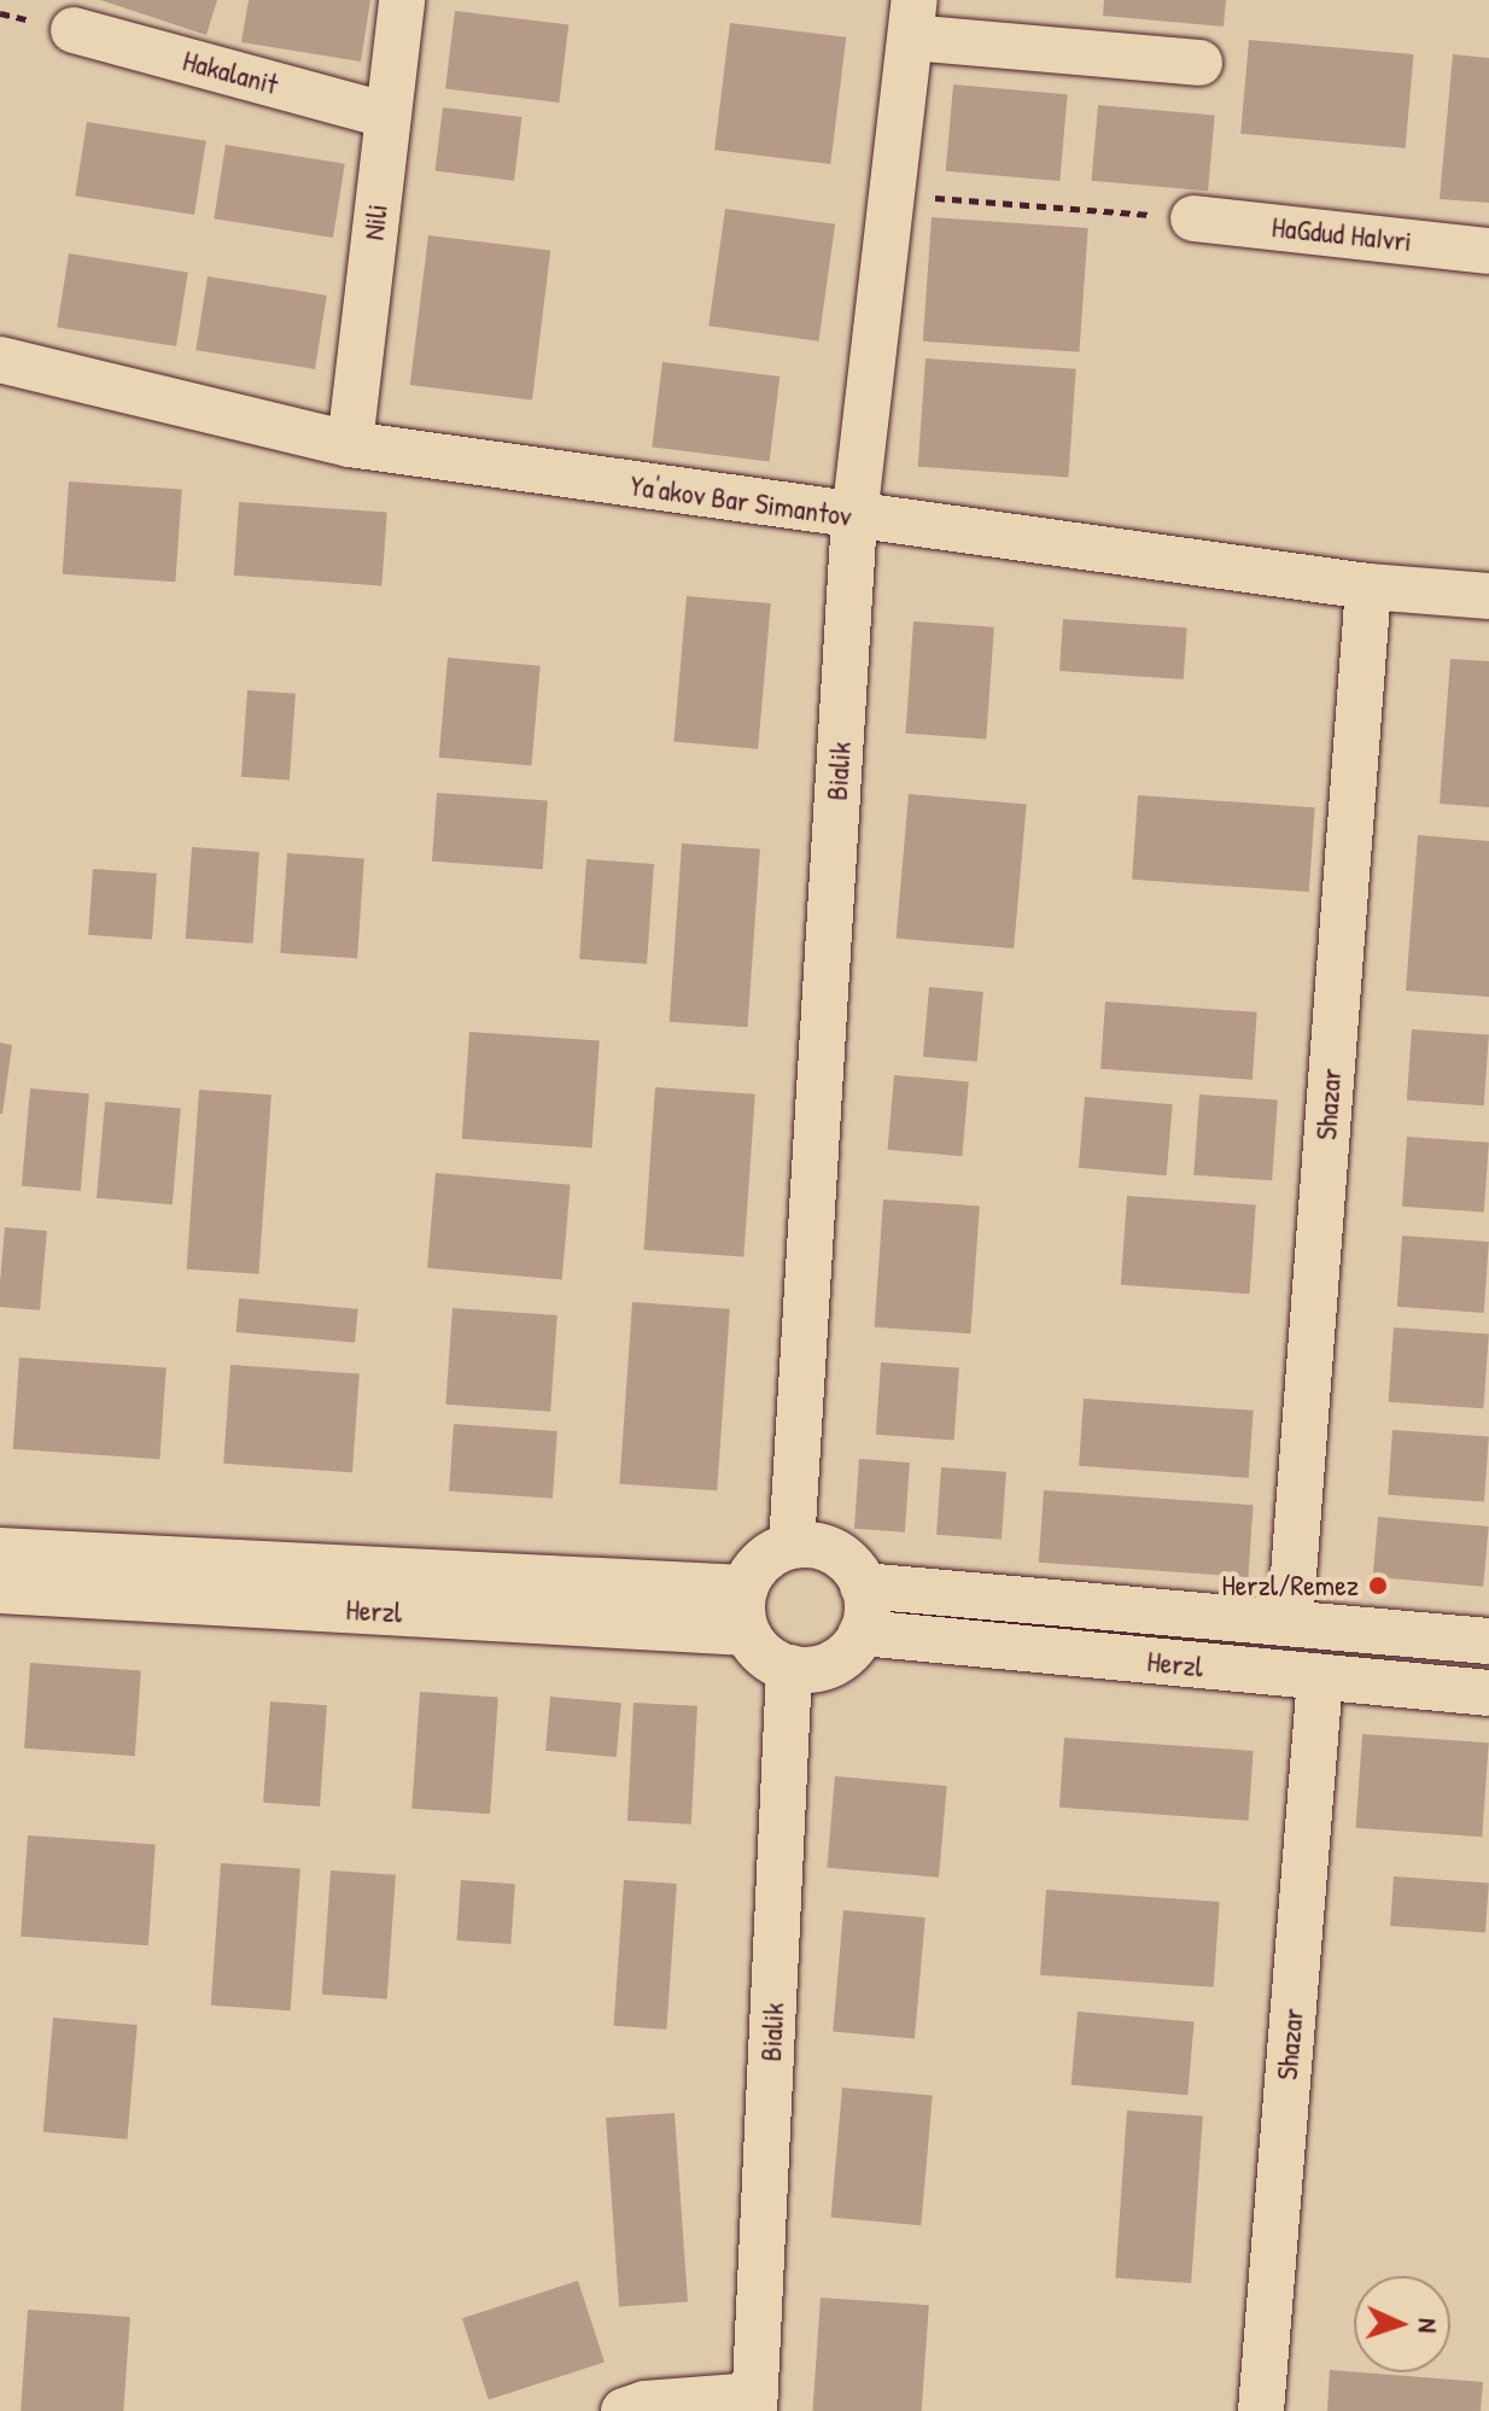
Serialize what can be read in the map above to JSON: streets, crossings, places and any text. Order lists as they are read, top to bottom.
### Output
{
  "streets": {
    "street": [
      "Hakalanit",
      "Nili",
      "HaGdud HaIvri",
      "Ya'akov Bar Simantov",
      "Bialik",
      "Shazar",
      "Herzl"
    ]
  },
  "crossings": [
    ["Hakalanit", "Nili"],
    ["Nili", "Ya'akov Bar Simantov"],
    ["Ya'akov Bar Simantov", "Bialik"],
    ["Ya'akov Bar Simantov", "Shazar"],
    ["Bialik", "Herzl"],
    ["Shazar", "Herzl"]
  ],
  "places": ["Herzl/Remez"],
  "north": "right"
}
